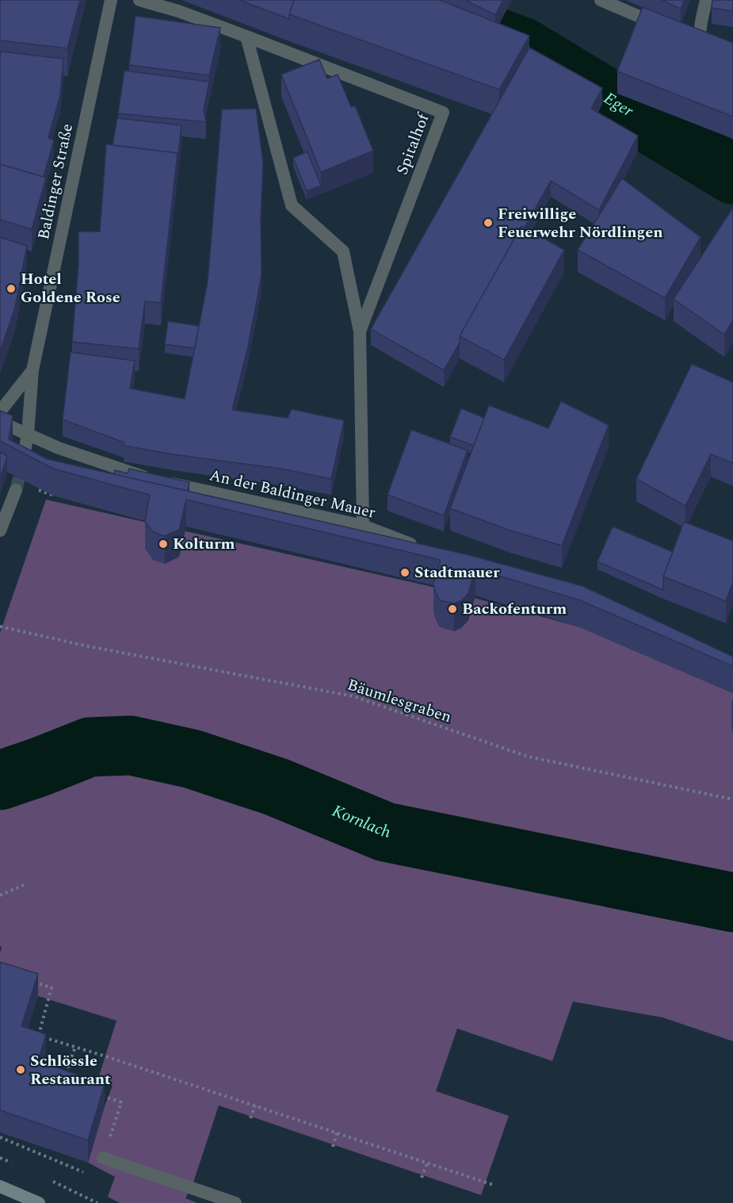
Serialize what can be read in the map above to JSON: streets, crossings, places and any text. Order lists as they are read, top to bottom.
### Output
{
  "streets": {
    "street": ["Spitalhof", "Baldinger Straße", "An der Baldinger Mauer"],
    "path": ["Bäumlesgraben"]
  },
  "crossings": [
    ["Spitalhof", "An der Baldinger Mauer"],
    ["Baldinger Straße", "An der Baldinger Mauer"]
  ],
  "water": ["Eger", "Kornlach"],
  "places": [
    "Freiwillige Feuerwehr Nördlingen",
    "Hotel Goldene Rose",
    "Kolturm",
    "Stadtmauer",
    "Backofenturm",
    "Schlössle Restaurant"
  ]
}
